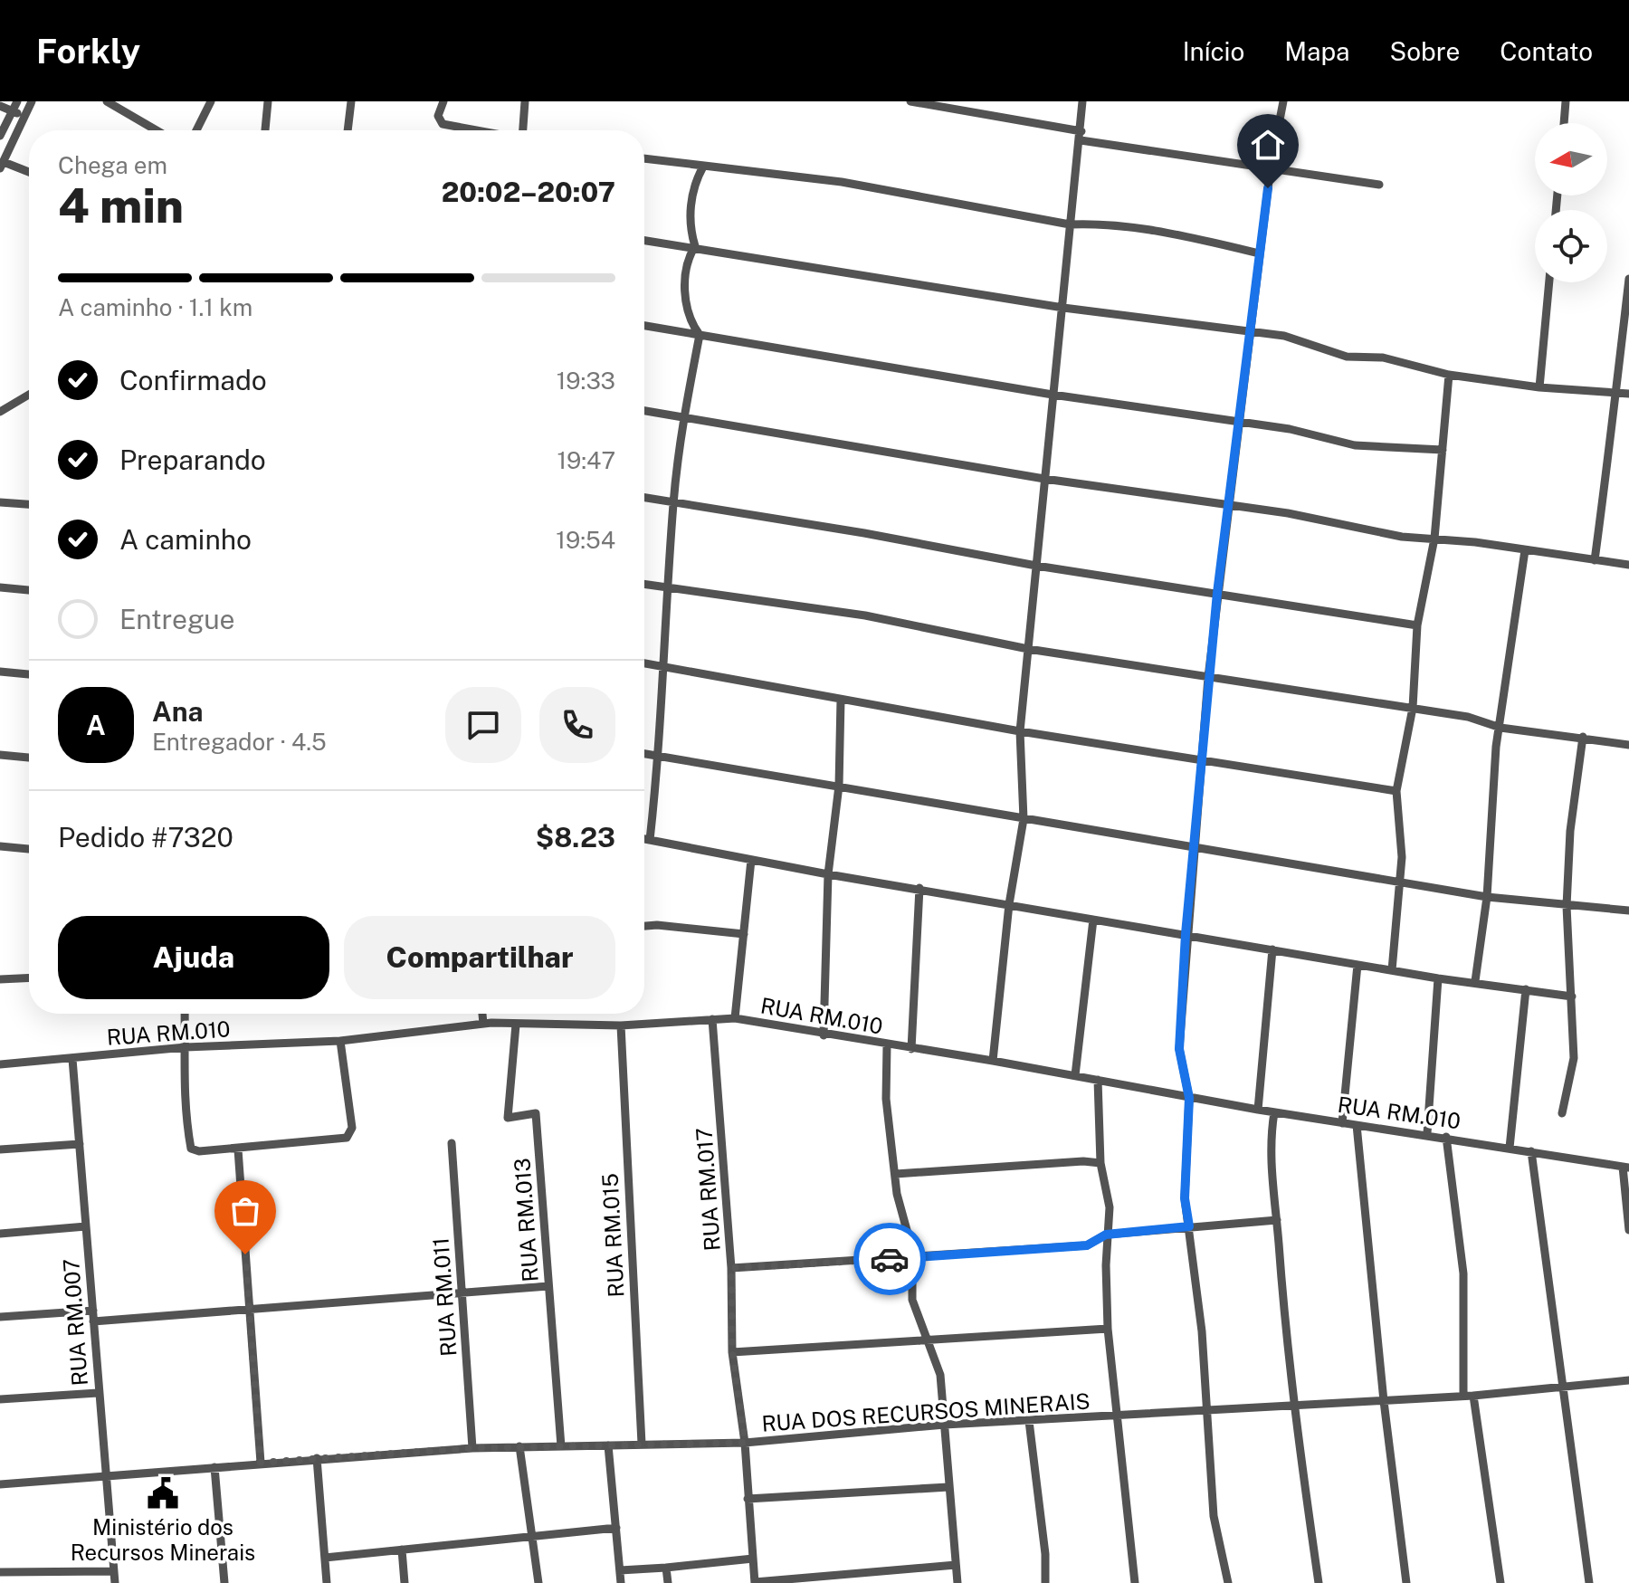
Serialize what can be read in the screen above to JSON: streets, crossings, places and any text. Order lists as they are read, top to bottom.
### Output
{
  "streets": {
    "street": [
      "RUA RM.010",
      "RUA RM.017",
      "RUA RM.013",
      "RUA RM.015",
      "RUA RM.011",
      "RUA RM.007",
      "RUA DOS RECURSOS MINERAIS"
    ]
  },
  "crossings": [
    ["RUA RM.010", "RUA RM.017"],
    ["RUA RM.010", "RUA RM.013"],
    ["RUA RM.010", "RUA RM.015"],
    ["RUA RM.010", "RUA RM.007"],
    ["RUA RM.017", "RUA DOS RECURSOS MINERAIS"],
    ["RUA RM.013", "RUA DOS RECURSOS MINERAIS"],
    ["RUA RM.015", "RUA DOS RECURSOS MINERAIS"],
    ["RUA RM.011", "RUA DOS RECURSOS MINERAIS"],
    ["RUA RM.007", "RUA DOS RECURSOS MINERAIS"]
  ],
  "places": {
    "public building": ["Ministério dos Recursos Minerais"]
  },
  "north": "left",
  "page": {
    "header": "Forkly",
    "nav": [
      "Início",
      "Mapa",
      "Sobre",
      "Contato"
    ],
    "heading": ["4 min", "Chega em", "20:02–20:07"],
    "panel": [
      "Ana",
      "Entregador · 4.5",
      "Pedido #7320",
      "$8.23"
    ],
    "bar": "A caminho · 1.1 km",
    "list": [
      ["Confirmado", "19:33"],
      ["Preparando", "19:47"],
      ["A caminho", "19:54"],
      "Entregue"
    ],
    "round": "A",
    "buttons": ["Ajuda", "Compartilhar"]
  }
}
